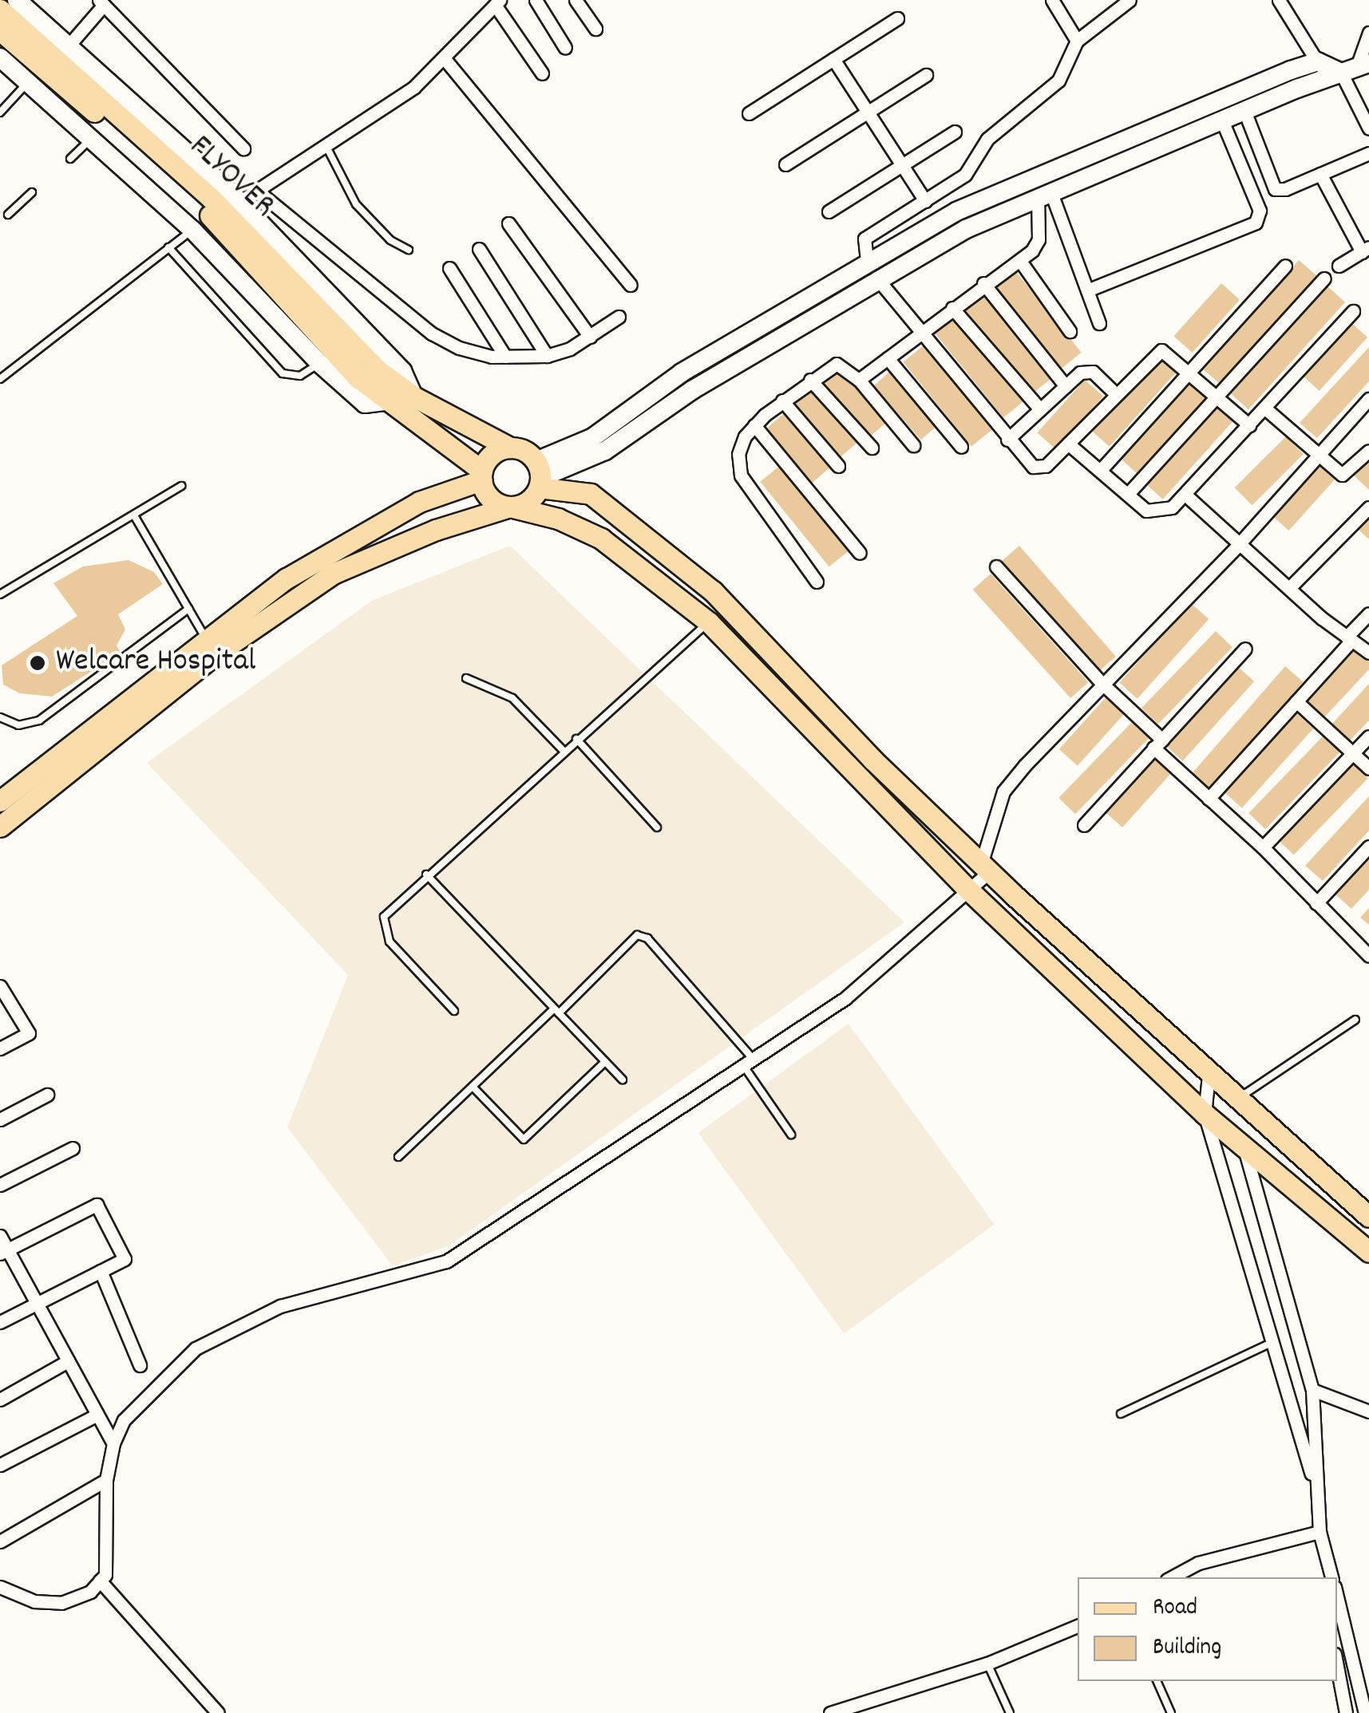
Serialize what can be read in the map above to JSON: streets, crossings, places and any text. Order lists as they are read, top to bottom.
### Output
{
  "streets": {
    "main road": ["FLYOVER"]
  },
  "places": ["Welcare Hospital"],
  "legend": ["Road", "Building"]
}
